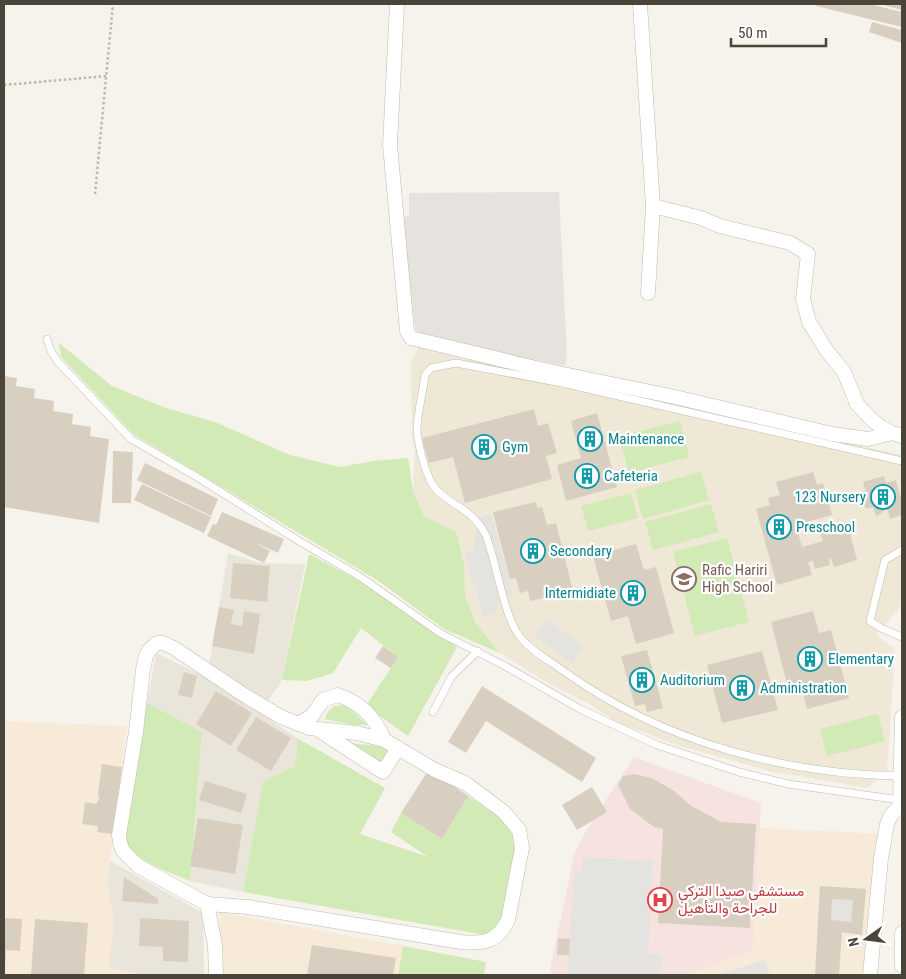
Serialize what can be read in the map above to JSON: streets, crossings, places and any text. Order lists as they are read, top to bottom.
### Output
{
  "places": {
    "building": [
      "Maintenance",
      "Gym",
      "Cafeteria",
      "123 Nursery",
      "Preschool",
      "Secondary",
      "Intermidiate",
      "Elementary",
      "Auditorium",
      "Administration"
    ],
    "school or university": ["Rafic Hariri High School"],
    "hospital": ["مستشفى صيدا التركي للجراحة والتأهيل"]
  },
  "scale_bar": "50 m",
  "north": "left"
}
